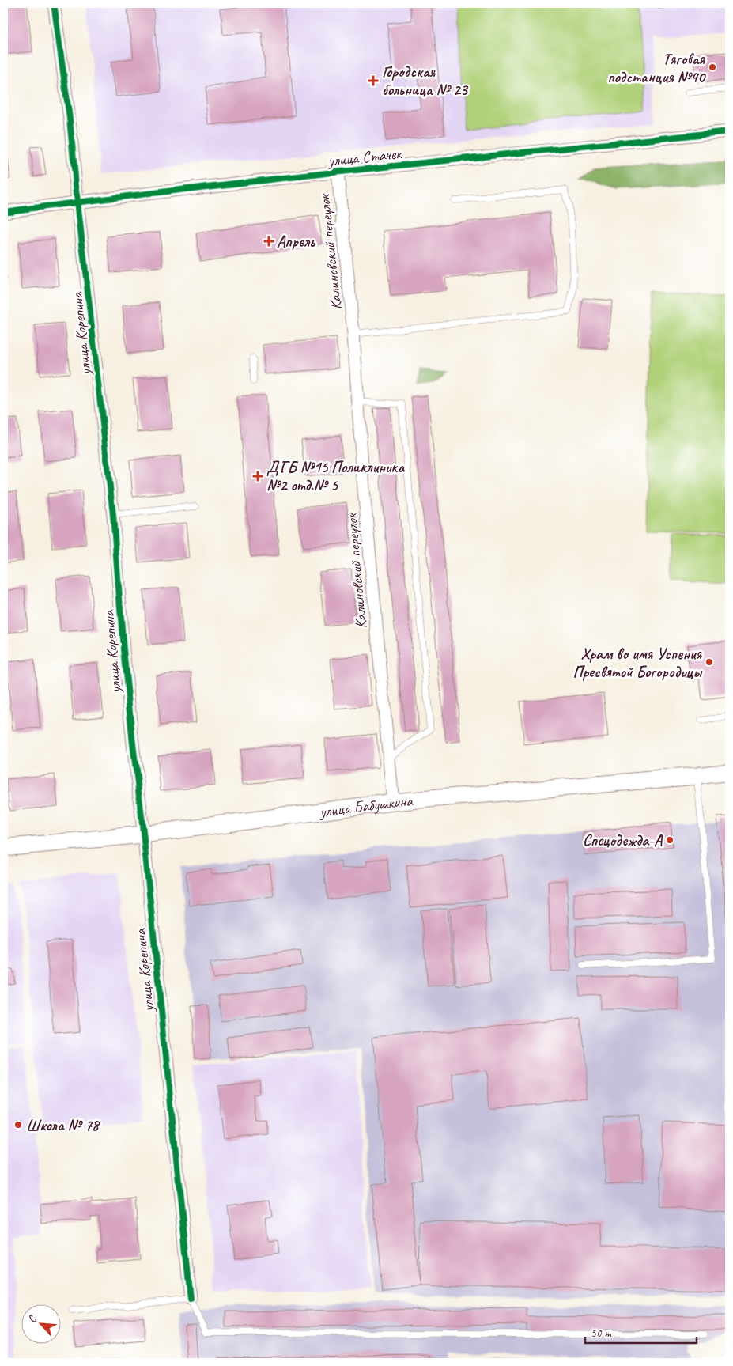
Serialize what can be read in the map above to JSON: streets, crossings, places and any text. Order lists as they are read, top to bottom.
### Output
{
  "streets": {
    "street": [
      "улица Стачек",
      "Калиновский переулок",
      "улица Корепина",
      "улица Бабушкина"
    ]
  },
  "crossings": [
    ["улица Стачек", "Калиновский переулок"],
    ["улица Стачек", "улица Корепина"],
    ["Калиновский переулок", "улица Бабушкина"],
    ["улица Корепина", "улица Бабушкина"]
  ],
  "places": {
    "other": [
      "Тяговая подстанция №40",
      "Храм во имя Успения Пресвятой Богородицы",
      "Спецодежда-А",
      "Школа № 78"
    ],
    "health": ["Городская больница № 23", "Апрель", "ДГБ №15 Поликлиника №2 отд.№ 5"]
  },
  "scale_bar": "50 m",
  "north": "top left"
}
